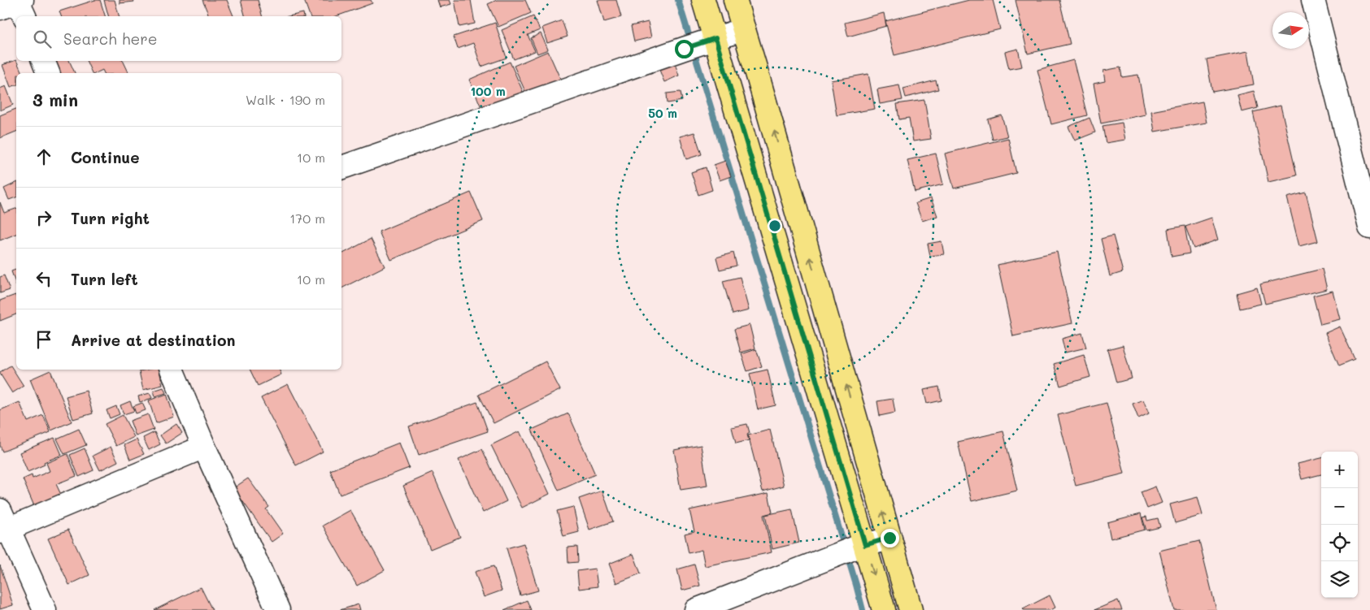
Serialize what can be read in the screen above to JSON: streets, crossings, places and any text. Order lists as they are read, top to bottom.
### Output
{
  "north": "right",
  "page": {
    "search": "Search here",
    "heading": ["3 min", "Walk · 190 m"],
    "list": [
      ["Continue", "10 m"],
      ["Turn right", "170 m"],
      ["Turn left", "10 m"],
      "Arrive at destination"
    ],
    "map_buttons": ["+", "−"]
  },
  "rings": ["100 m", "50 m"]
}
